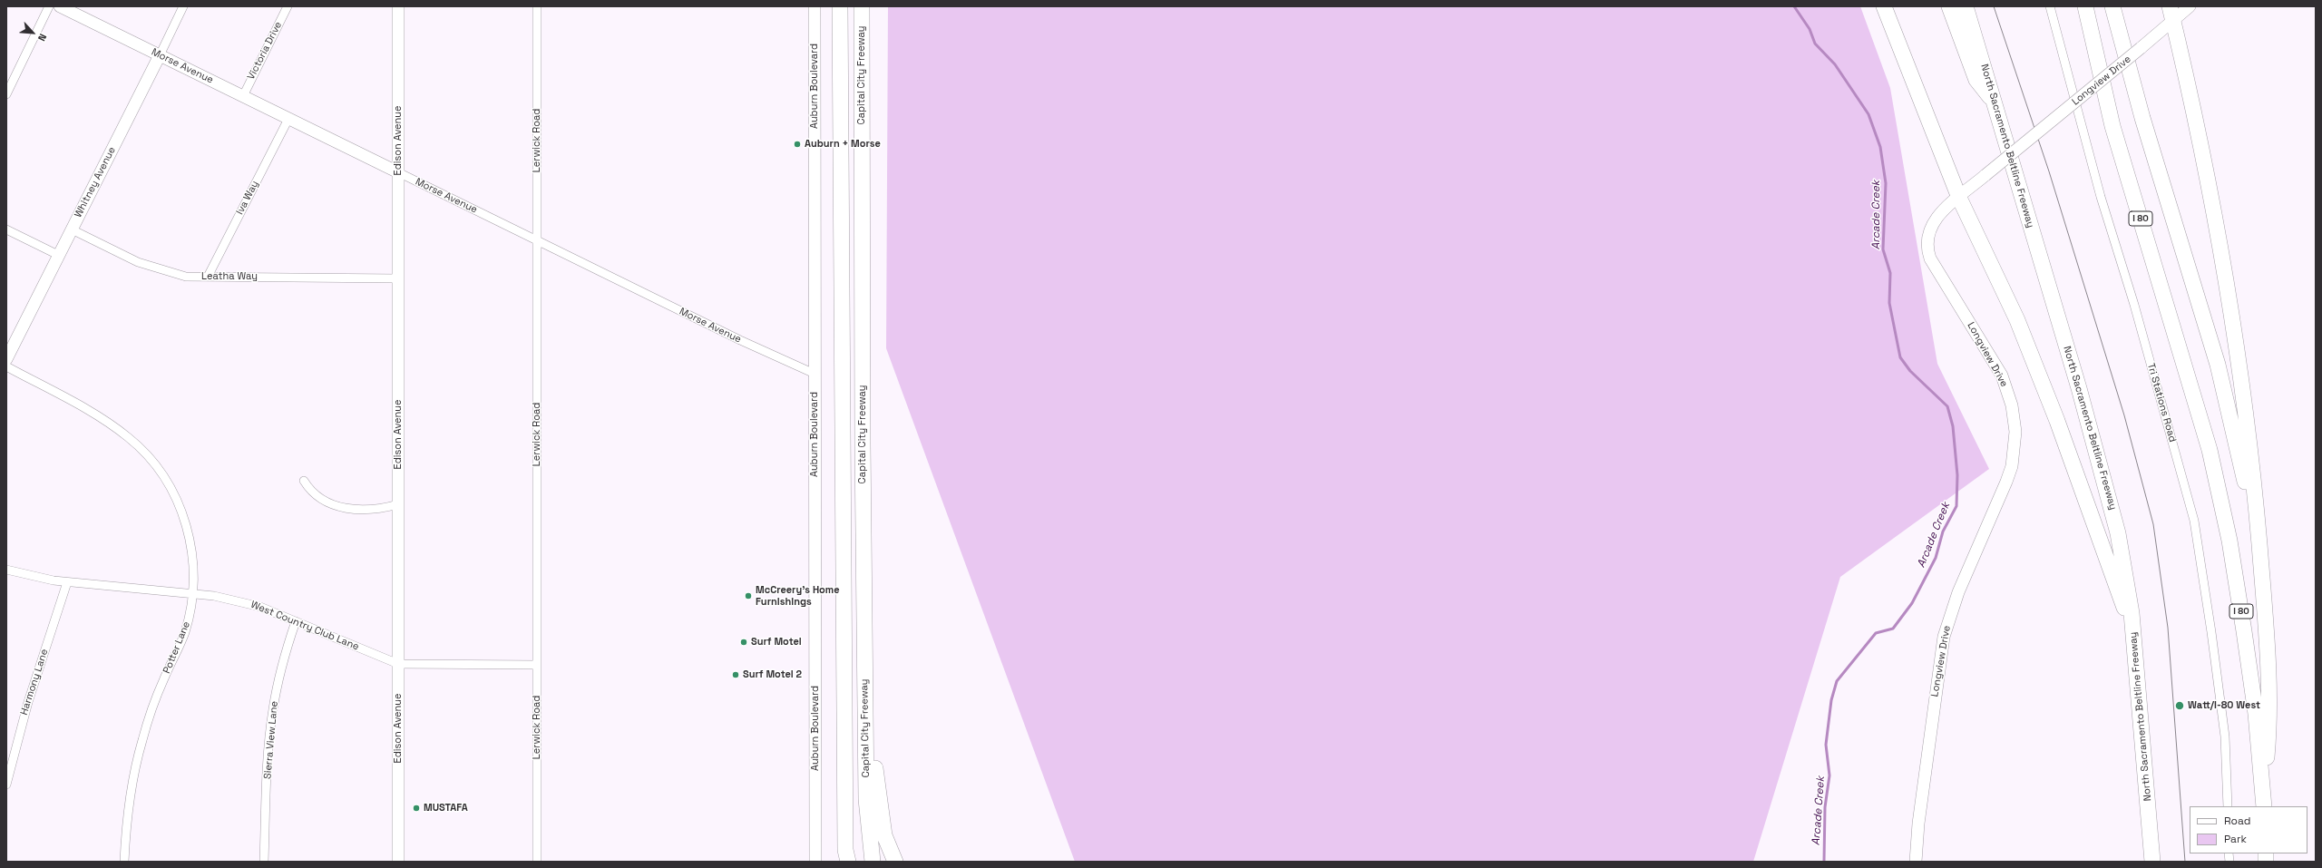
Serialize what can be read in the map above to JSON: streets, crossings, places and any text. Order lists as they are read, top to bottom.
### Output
{
  "streets": {
    "highway": ["Capital City Freeway", "North Sacramento Beltline Freeway", "I 80"],
    "street": [
      "Victoria Drive",
      "Morse Avenue",
      "Longview Drive",
      "Auburn Boulevard",
      "Edison Avenue",
      "Lerwick Road",
      "Whitney Avenue",
      "Iva Way",
      "Leatha Way",
      "Tri Stations Road",
      "West Country Club Lane",
      "Potter Lane",
      "Harmony Lane",
      "Sierra View Lane"
    ]
  },
  "crossings": [
    ["Victoria Drive", "Morse Avenue"],
    ["Morse Avenue", "Auburn Boulevard"],
    ["Morse Avenue", "Edison Avenue"],
    ["Morse Avenue", "Lerwick Road"],
    ["Morse Avenue", "Whitney Avenue"],
    ["Morse Avenue", "Iva Way"],
    ["Edison Avenue", "Leatha Way"],
    ["Edison Avenue", "West Country Club Lane"],
    ["Lerwick Road", "West Country Club Lane"],
    ["Whitney Avenue", "Leatha Way"],
    ["Iva Way", "Leatha Way"],
    ["West Country Club Lane", "Potter Lane"],
    ["West Country Club Lane", "Harmony Lane"],
    ["West Country Club Lane", "Sierra View Lane"]
  ],
  "water": ["Arcade Creek"],
  "places": [
    "Auburn + Morse",
    "McCreery's Home Furnishings",
    "Surf Motel",
    "Surf Motel 2",
    "Watt/I-80 West",
    "MUSTAFA"
  ],
  "legend": ["Road", "Park"],
  "north": "bottom right"
}
